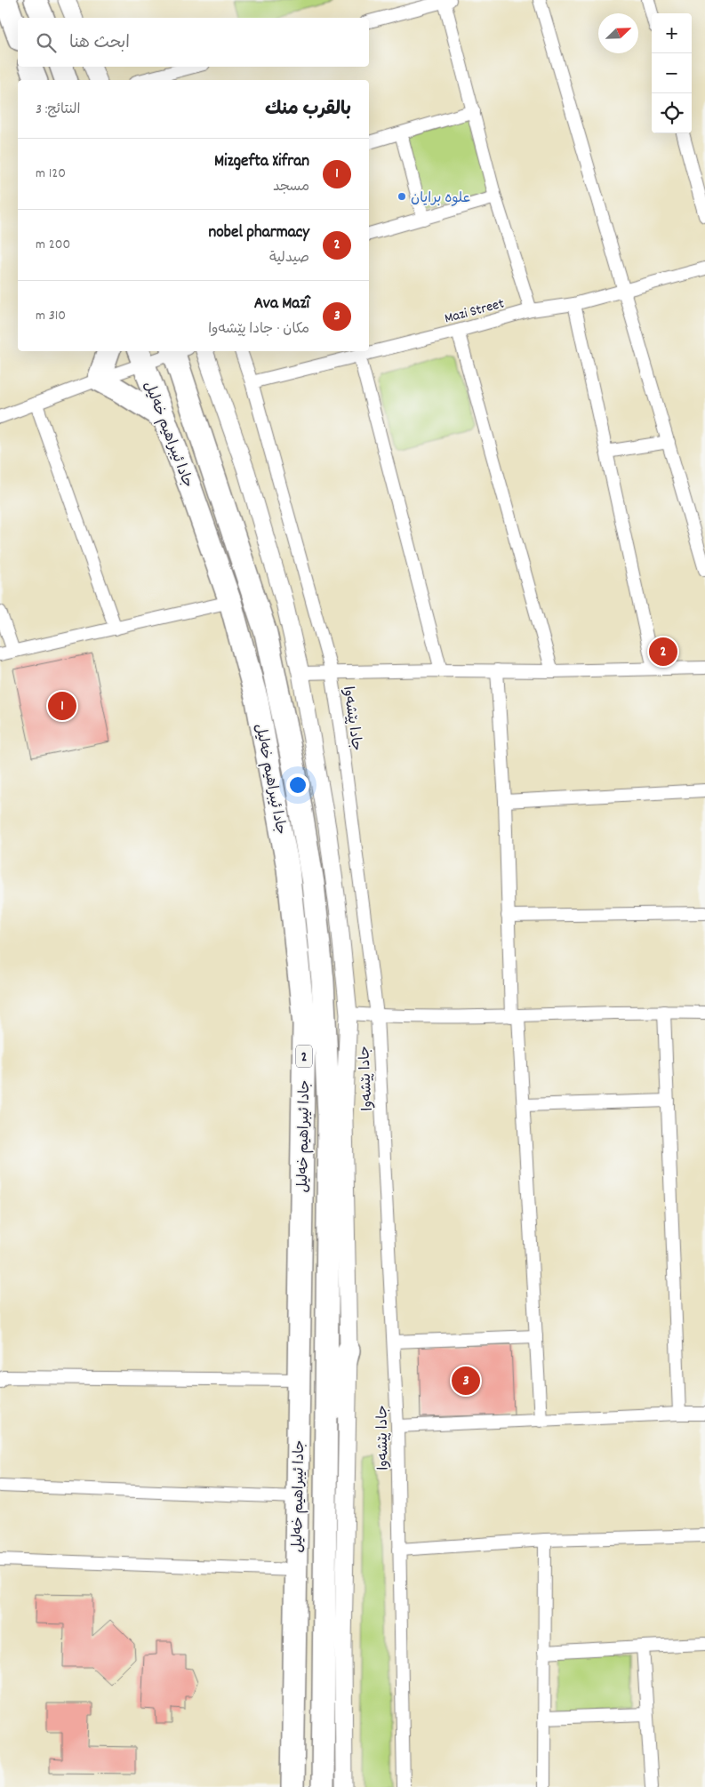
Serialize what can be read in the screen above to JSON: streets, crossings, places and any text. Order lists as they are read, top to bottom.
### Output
{
  "streets": {
    "highway": ["جادا ئیبراهیم خەلیل", "2"],
    "street": ["Mazi Street", "جادا پێشەوا"]
  },
  "crossings": [
    ["Mazi Street", "جادا پێشەوا"]
  ],
  "places": ["علوه برايان"],
  "north": "top right",
  "page": {
    "map_buttons": ["+", "−"],
    "search": "ابحث هنا",
    "heading": ["بالقرب منك", "النتائج: 3"],
    "list": [
      {
        "mark": "1",
        "name": "Mizgefta Xifran",
        "note": "مسجد",
        "value": "120 m"
      },
      {
        "mark": "2",
        "name": "nobel pharmacy",
        "note": "صيدلية",
        "value": "200 m"
      },
      {
        "mark": "3",
        "name": "Ava Mazî",
        "note": "مكان · جادا پێشەوا",
        "value": "310 m"
      }
    ],
    "pins": ["2", "1", "3"]
  }
}
